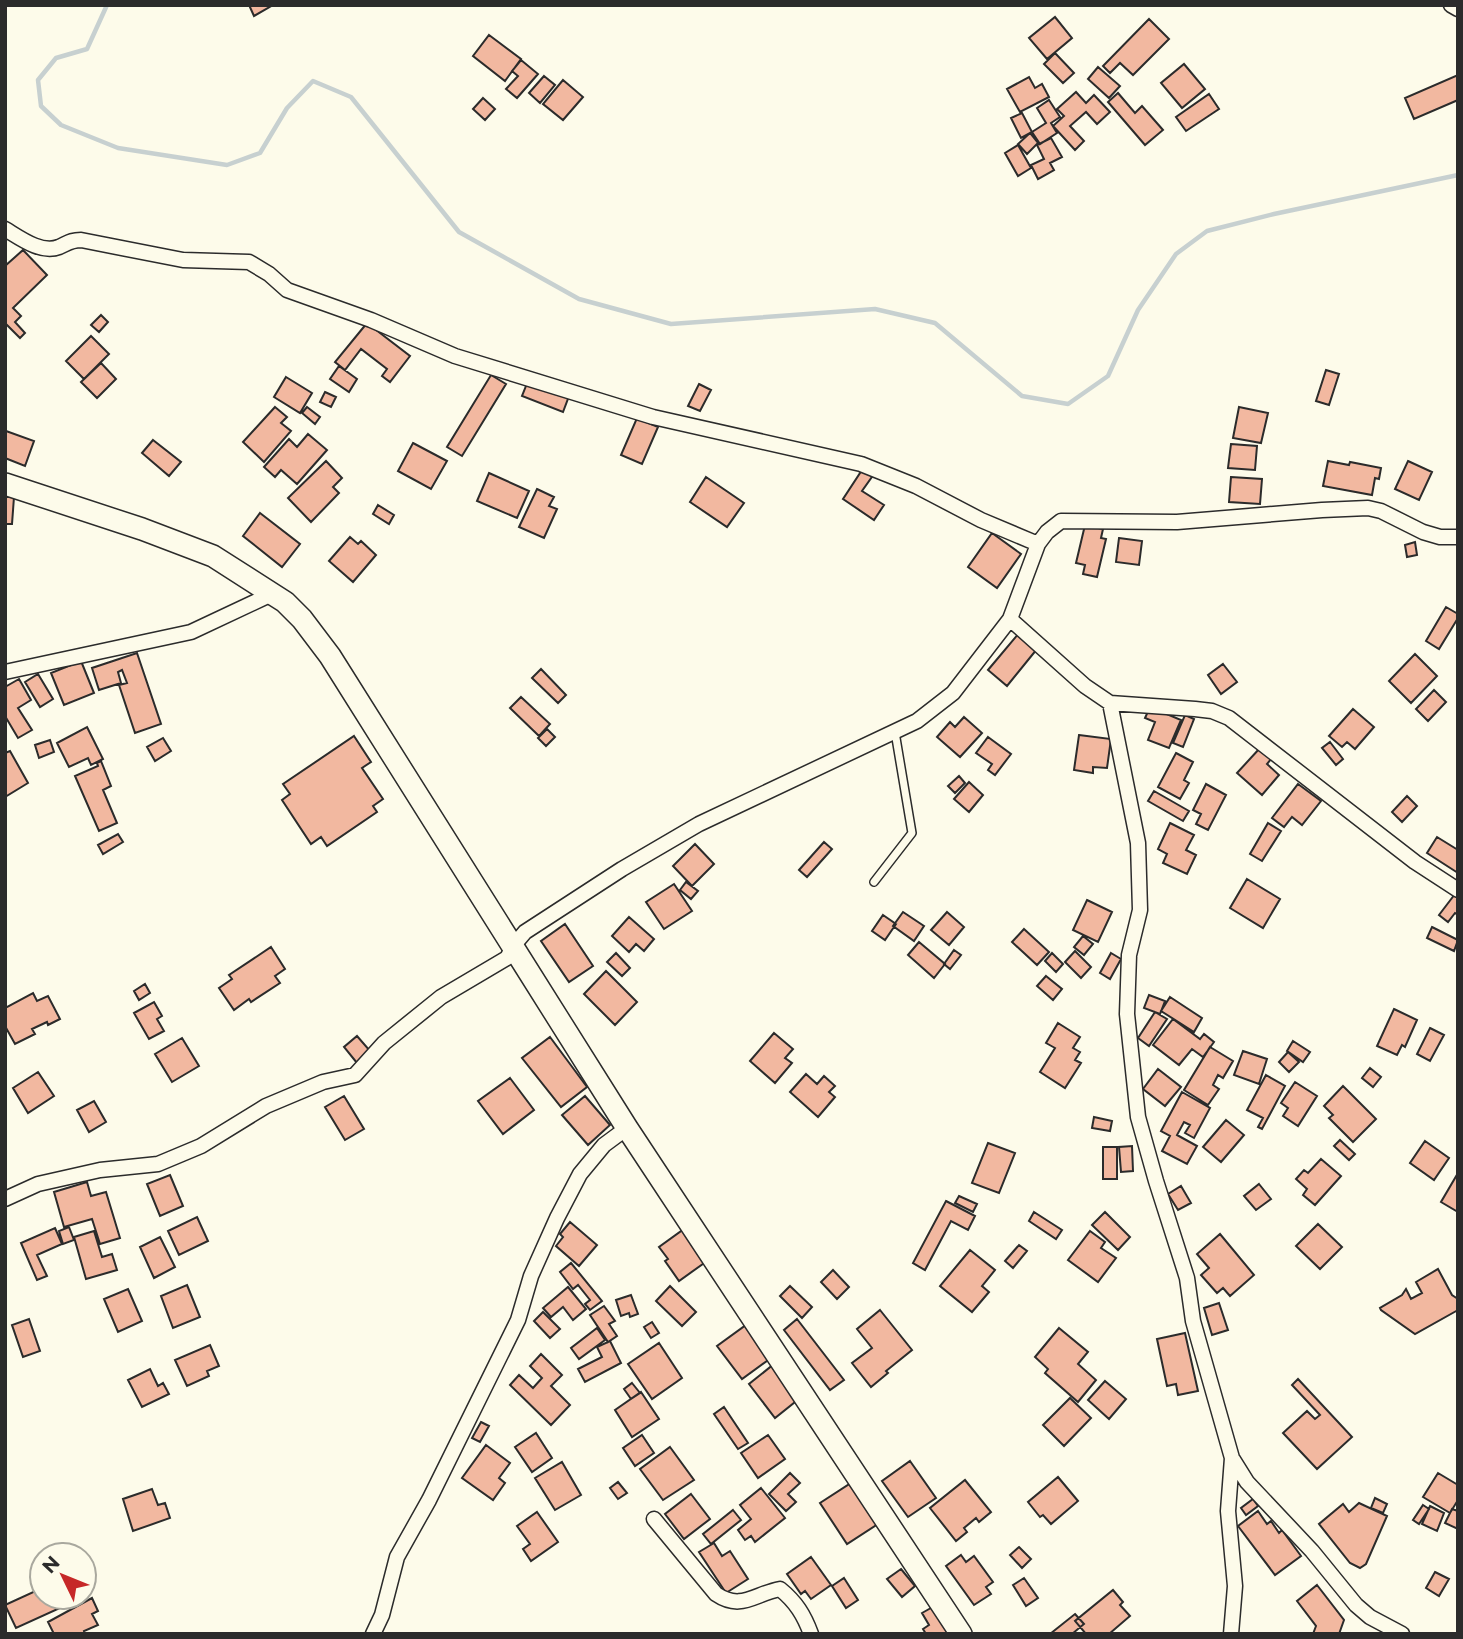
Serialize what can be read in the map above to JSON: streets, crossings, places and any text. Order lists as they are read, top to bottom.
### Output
{
  "north": "top left"
}
